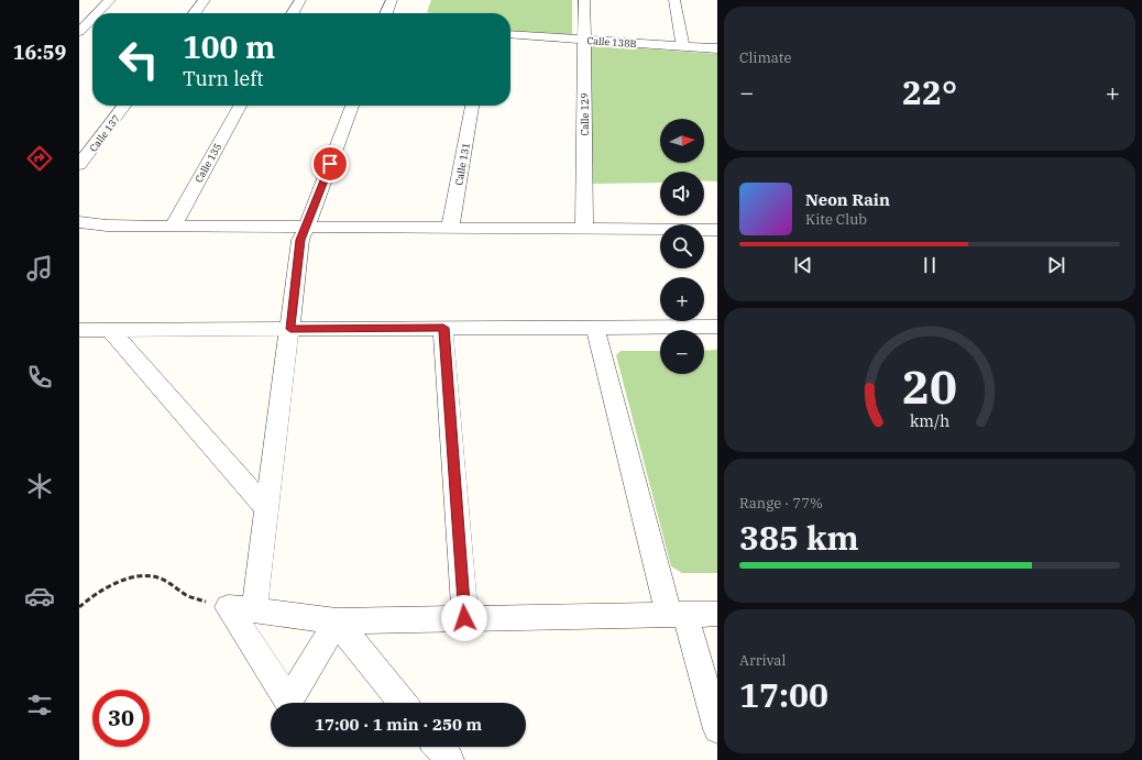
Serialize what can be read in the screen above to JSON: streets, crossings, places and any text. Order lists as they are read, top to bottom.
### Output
{
  "streets": {
    "street": [
      "Calle 138B",
      "Calle 129",
      "Calle 137",
      "Calle 135",
      "Calle 131"
    ]
  },
  "crossings": [
    ["Calle 138B", "Calle 129"]
  ],
  "north": "right",
  "page": {
    "tabs": "16:59",
    "tile": [
      "Climate",
      ["Range · 77%", "385 km"],
      ["Arrival", "17:00"]
    ],
    "turn": ["100 m", "Turn left"],
    "heat": ["−", "22°", "+"],
    "map_buttons": ["+", "−"],
    "song": ["Neon Rain", "Kite Club"],
    "limit": "30",
    "trip": "17:00 · 1 min · 250 m",
    "gauge": ["20", "km/h"]
  }
}
